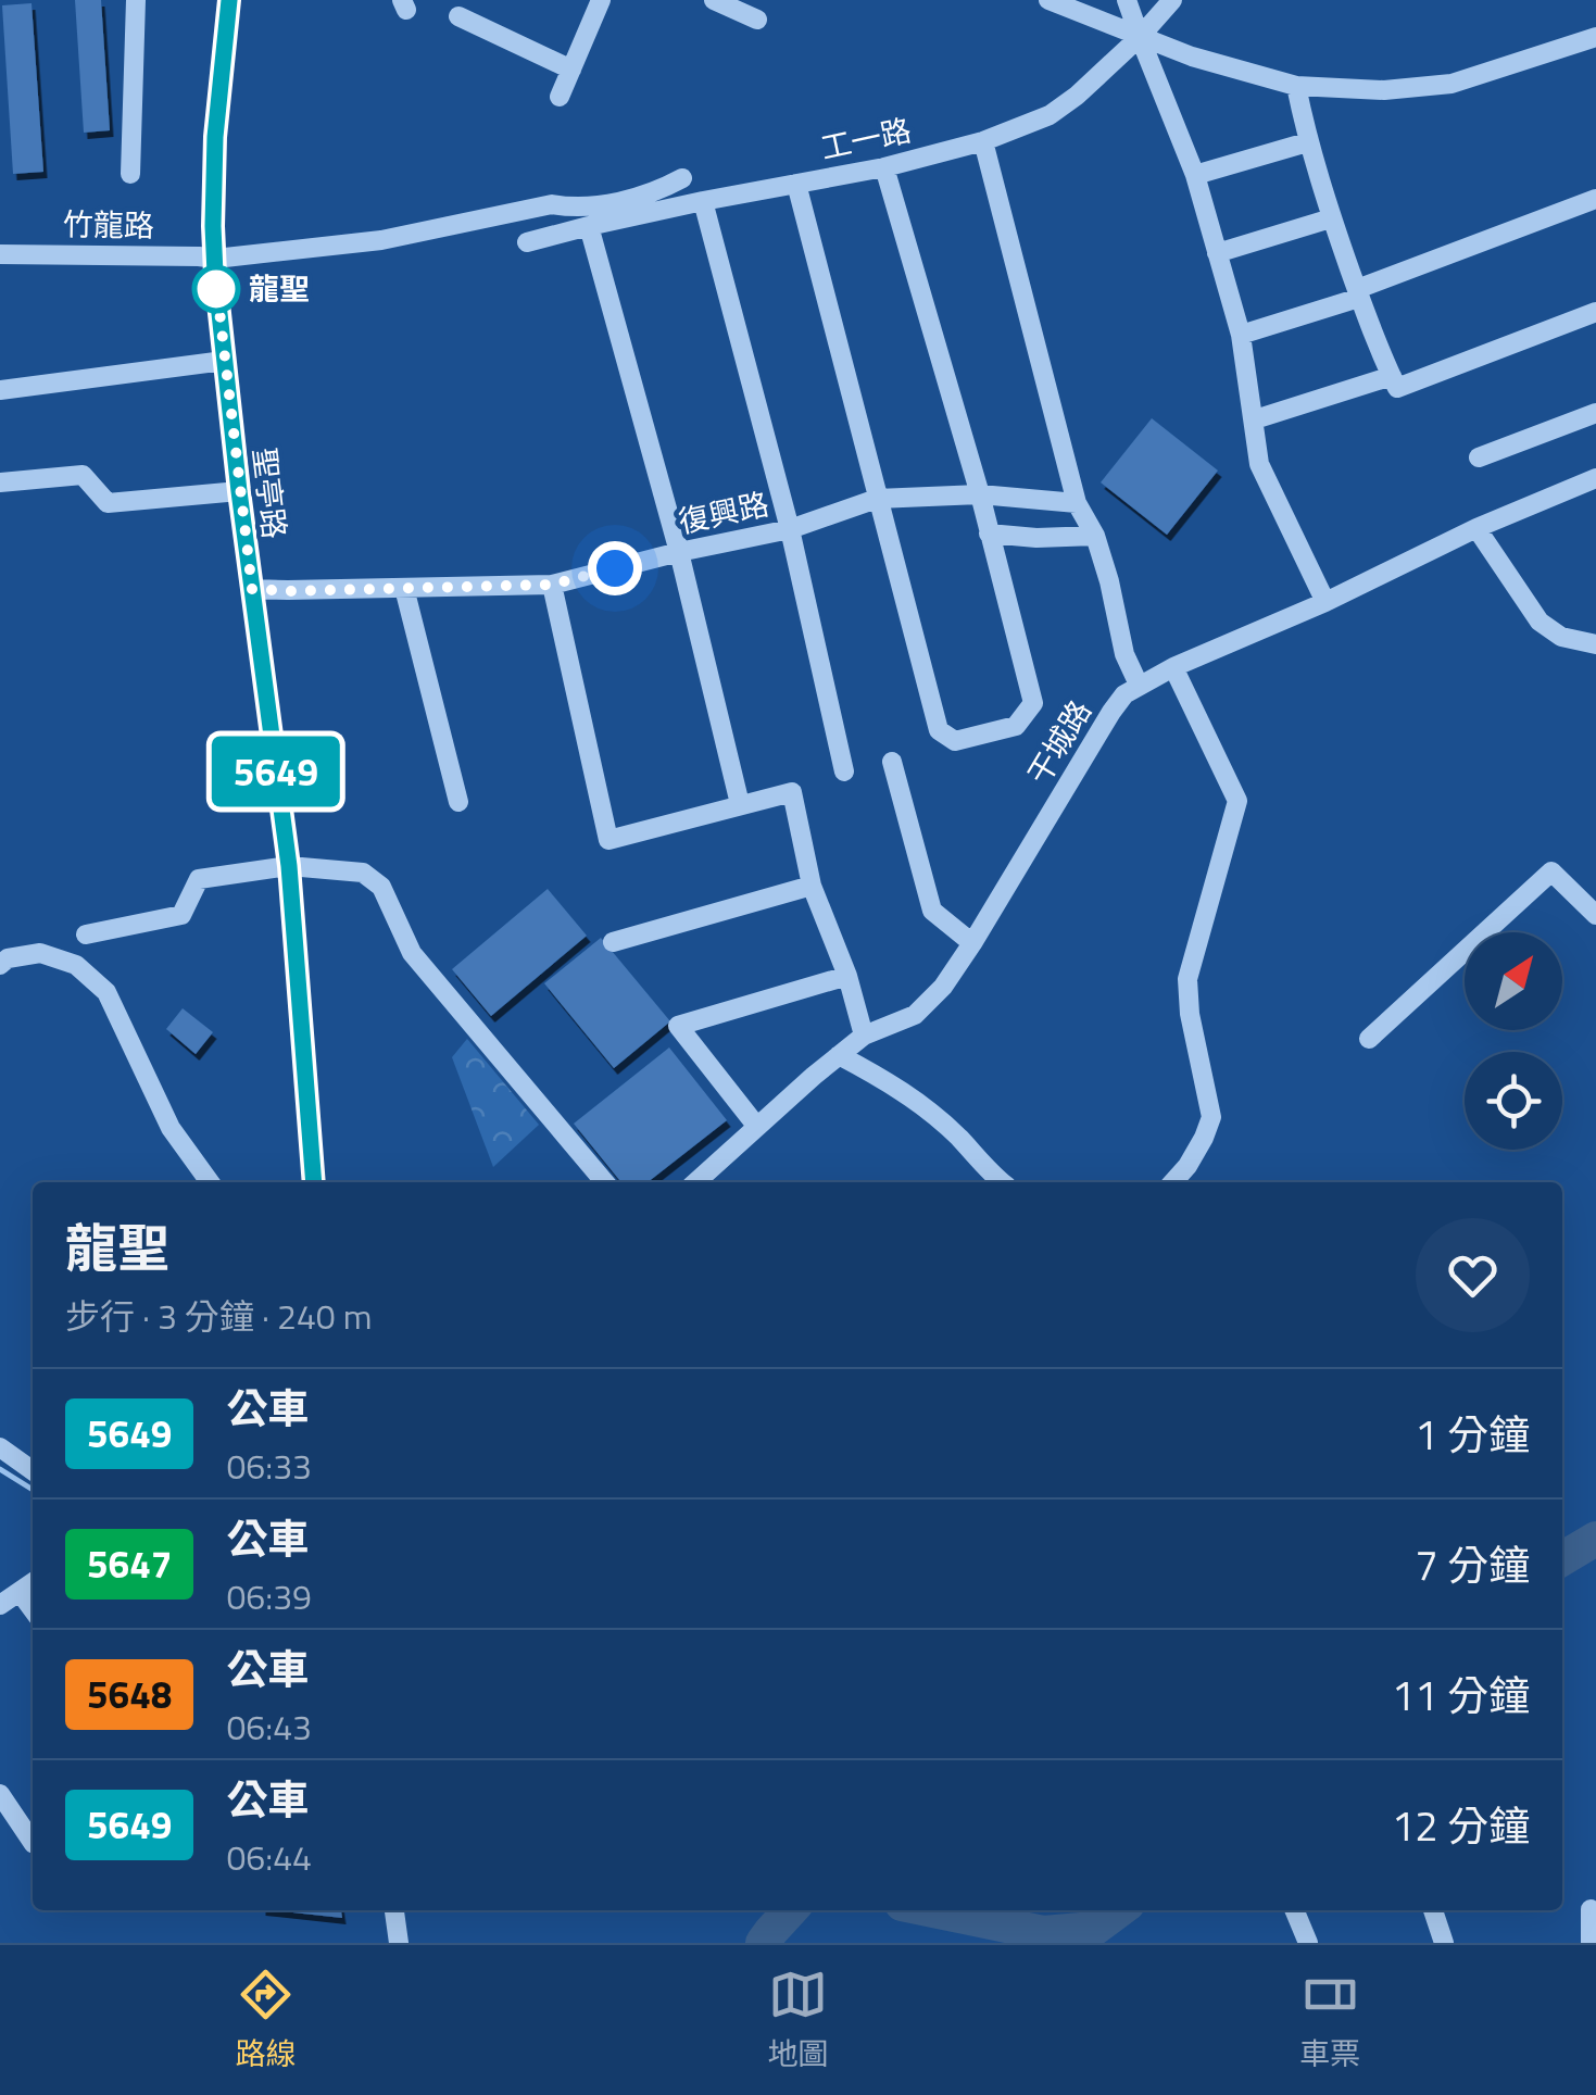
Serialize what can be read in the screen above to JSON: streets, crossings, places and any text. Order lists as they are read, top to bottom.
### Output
{
  "streets": {
    "street": [
      "工一路",
      "竹龍路",
      "聖亭路",
      "復興路",
      "干城路"
    ]
  },
  "crossings": [
    ["竹龍路", "聖亭路"],
    ["聖亭路", "復興路"]
  ],
  "places": ["龍聖"],
  "lines": ["bus line 5649"],
  "north": "top right",
  "page": {
    "on_map": "5649",
    "heading": ["龍聖", "步行 · 3 分鐘 · 240 m"],
    "list": [
      {
        "mark": "5649",
        "name": "公車",
        "note": "06:33",
        "value": "1 分鐘"
      },
      {
        "mark": "5647",
        "name": "公車",
        "note": "06:39",
        "value": "7 分鐘"
      },
      {
        "mark": "5648",
        "name": "公車",
        "note": "06:43",
        "value": "11 分鐘"
      },
      {
        "mark": "5649",
        "name": "公車",
        "note": "06:44",
        "value": "12 分鐘"
      }
    ],
    "tabs": ["路線", "地圖", "車票"]
  }
}
